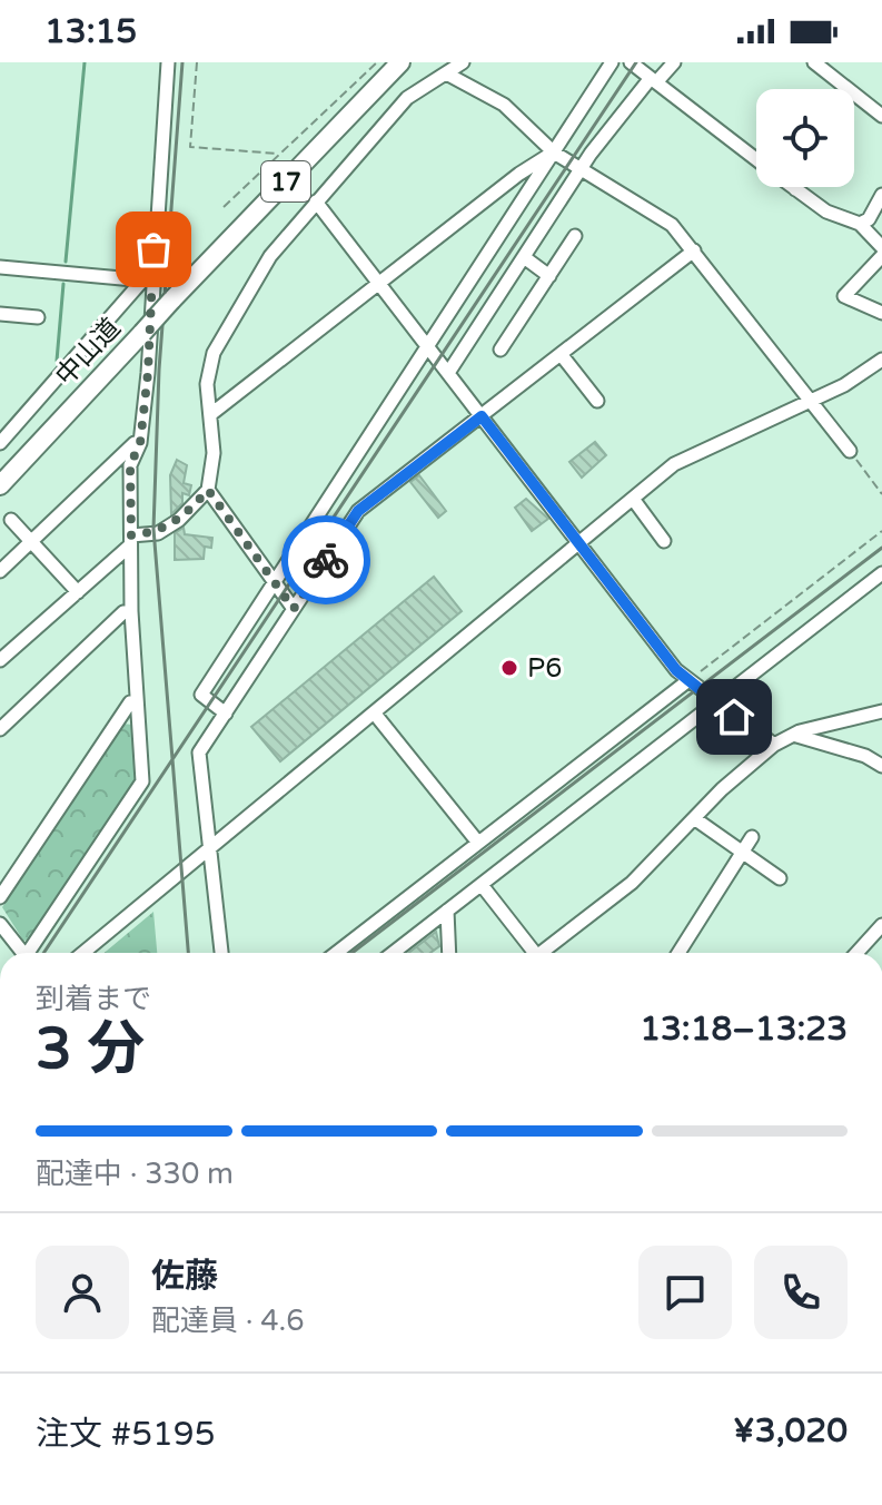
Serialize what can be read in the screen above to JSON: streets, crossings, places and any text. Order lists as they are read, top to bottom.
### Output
{
  "streets": {
    "highway": ["17", "中山道"]
  },
  "places": ["P6"],
  "page": {
    "status": "13:15",
    "heading": ["3 分", "到着まで", "13:18–13:23"],
    "panel": [
      "佐藤",
      "配達員 · 4.6",
      "注文 #5195",
      "¥3,020"
    ],
    "bar": "配達中 · 330 m"
  }
}
